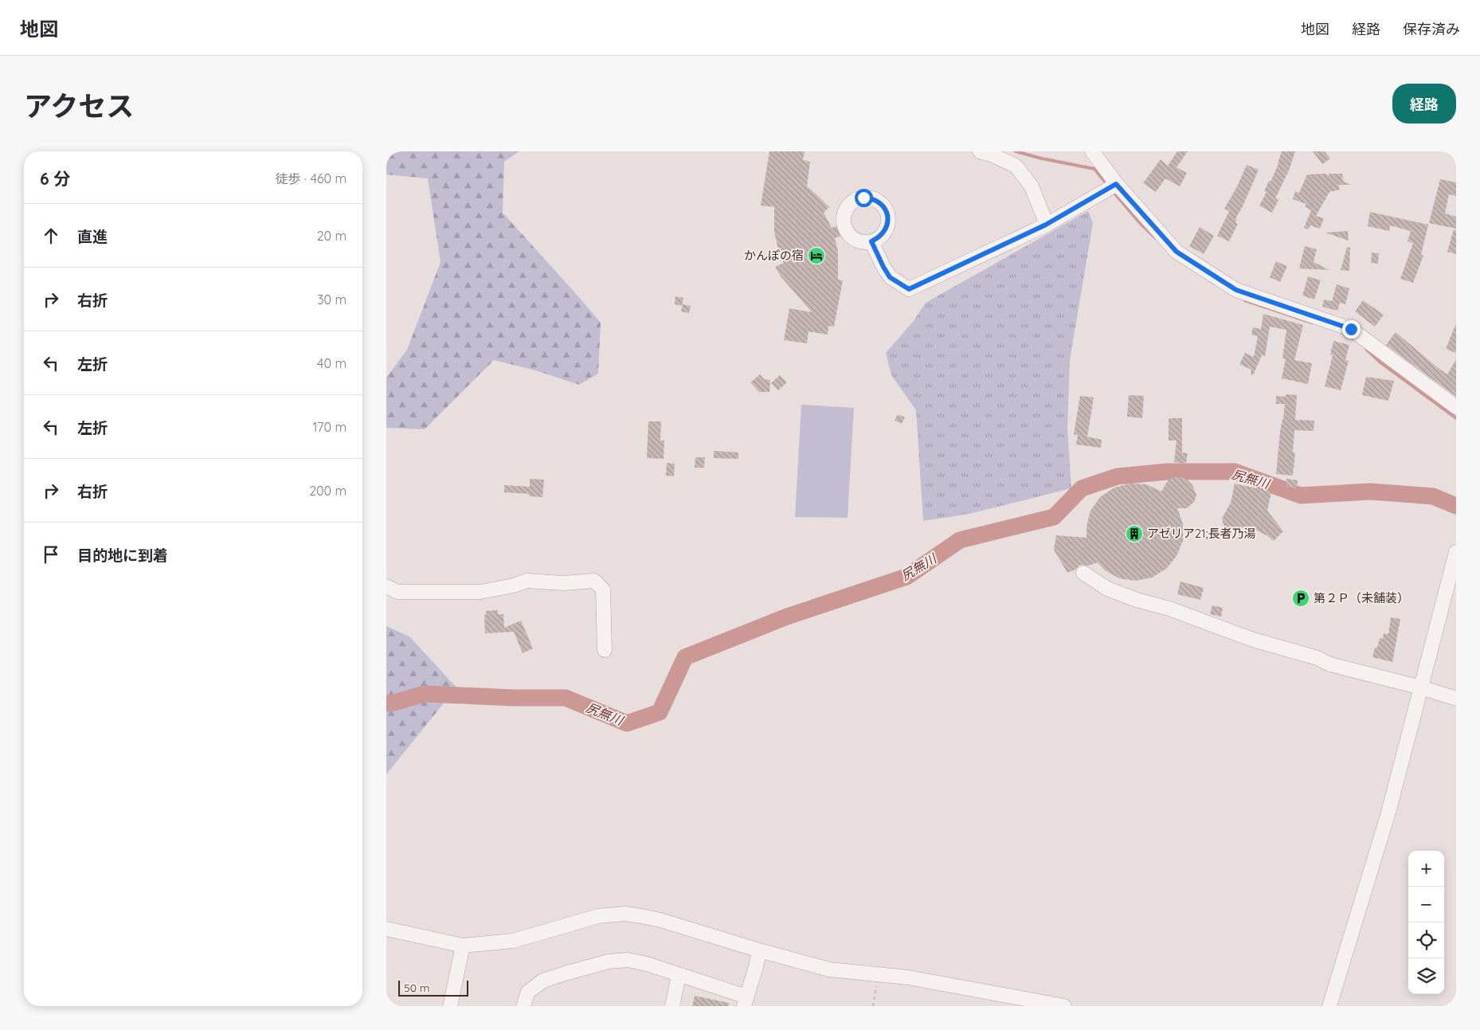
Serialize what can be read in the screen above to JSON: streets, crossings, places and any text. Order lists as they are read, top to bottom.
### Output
{
  "water": ["尻無川"],
  "places": {
    "hotel": ["かんぽの宿"],
    "building": ["アゼリア21;長者乃湯"],
    "parking": ["第２Ｐ（未舗装）"]
  },
  "scale_bar": "50 m",
  "page": {
    "header": "地図",
    "nav": ["地図", "経路", "保存済み"],
    "title": "アクセス",
    "buttons": "経路",
    "heading": ["6 分", "徒歩 · 460 m"],
    "list": [
      ["直進", "20 m"],
      ["右折", "30 m"],
      ["左折", "40 m"],
      ["左折", "170 m"],
      ["右折", "200 m"],
      "目的地に到着"
    ],
    "map_buttons": ["+", "−"],
    "scale": "50 m"
  }
}
